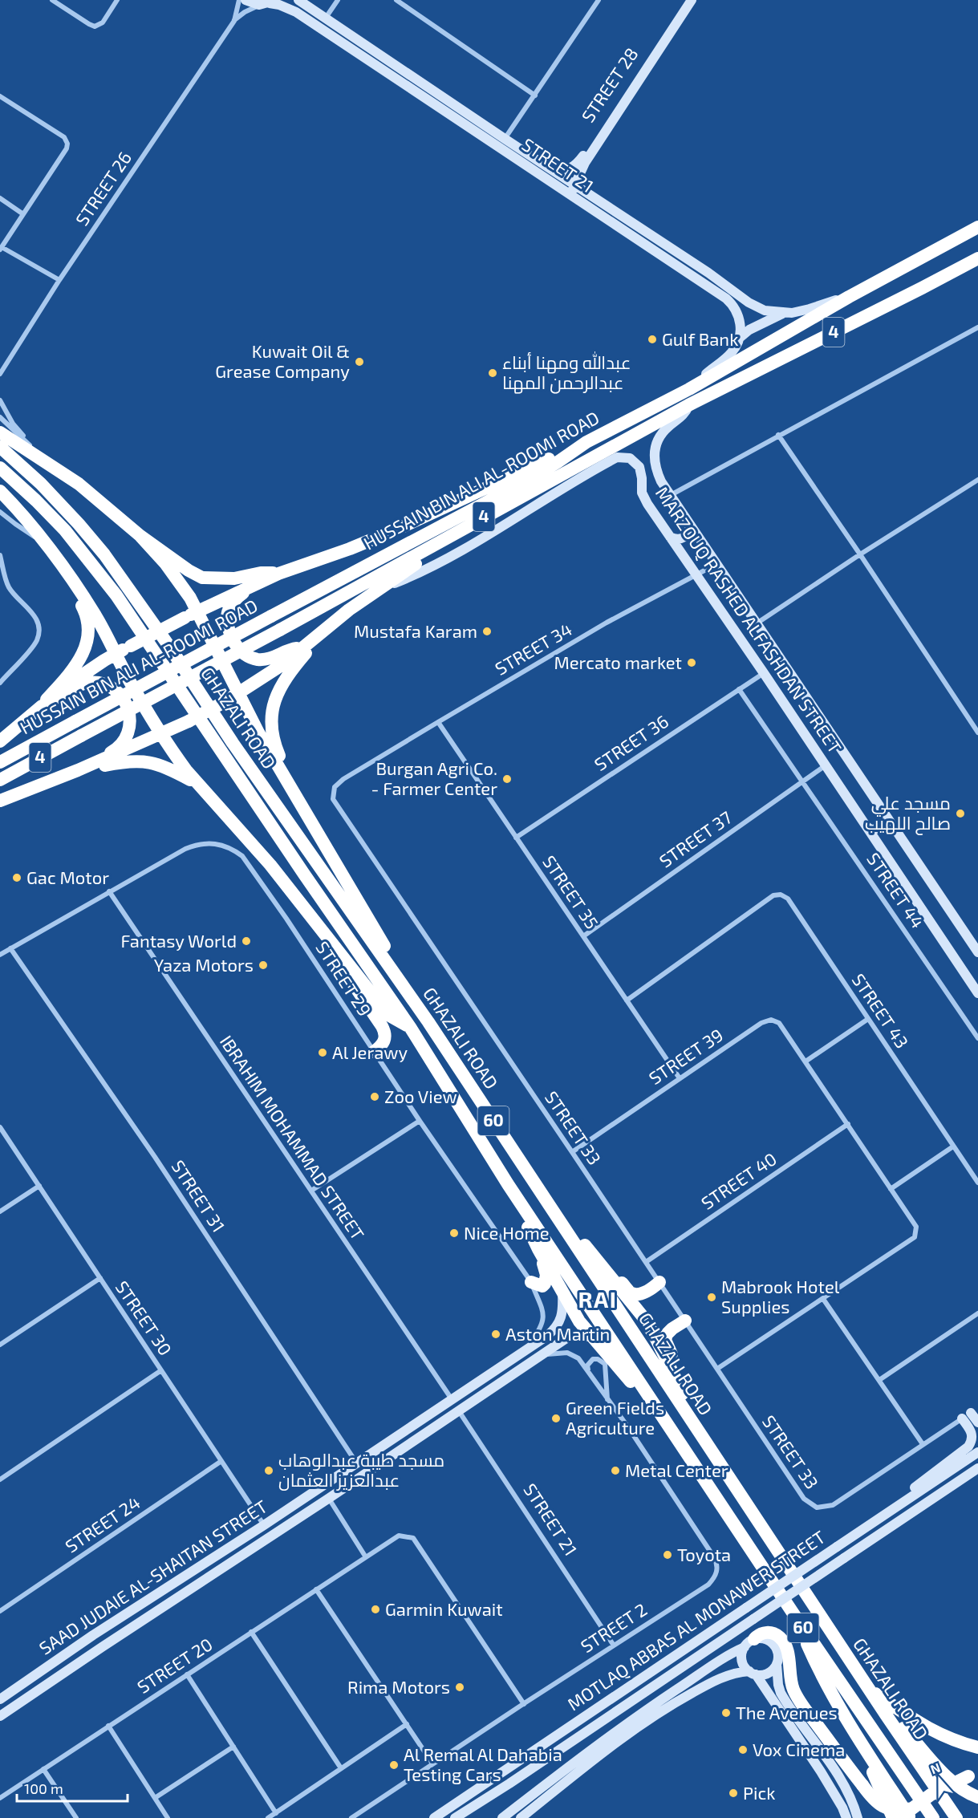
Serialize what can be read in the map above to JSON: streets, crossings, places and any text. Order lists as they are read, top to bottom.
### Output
{
  "streets": {
    "highway": [
      "4",
      "HUSSAIN BIN ALI AL-ROOMI ROAD",
      "GHAZALI ROAD",
      "60"
    ],
    "street": [
      "STREET 28",
      "STREET 21",
      "STREET 26",
      "MARZOUQ RASHED ALFASHDAN STREET",
      "STREET 34",
      "STREET 36",
      "STREET 37",
      "STREET 44",
      "STREET 35",
      "STREET 29",
      "STREET 43",
      "STREET 39",
      "STREET 33",
      "IBRAHIM MOHAMMAD STREET",
      "STREET 40",
      "STREET 31",
      "STREET 30",
      "STREET 24",
      "SAAD JUDAIE AL-SHAITAN STREET",
      "MOTLAQ ABBAS AL MONAWER STREET",
      "STREET 2",
      "STREET 20"
    ]
  },
  "crossings": [
    ["STREET 28", "STREET 21"],
    ["STREET 21", "STREET 26"],
    ["STREET 21", "HUSSAIN BIN ALI AL-ROOMI ROAD"],
    ["STREET 21", "SAAD JUDAIE AL-SHAITAN STREET"],
    ["STREET 21", "STREET 2"],
    ["HUSSAIN BIN ALI AL-ROOMI ROAD", "MARZOUQ RASHED ALFASHDAN STREET"],
    ["MARZOUQ RASHED ALFASHDAN STREET", "STREET 34"],
    ["MARZOUQ RASHED ALFASHDAN STREET", "STREET 36"],
    ["MARZOUQ RASHED ALFASHDAN STREET", "STREET 37"],
    ["STREET 34", "STREET 35"],
    ["STREET 34", "STREET 33"],
    ["STREET 36", "STREET 44"],
    ["STREET 36", "STREET 35"],
    ["STREET 37", "STREET 44"],
    ["STREET 37", "STREET 35"],
    ["STREET 35", "STREET 43"],
    ["STREET 35", "STREET 39"],
    ["STREET 29", "IBRAHIM MOHAMMAD STREET"],
    ["STREET 29", "STREET 31"],
    ["STREET 29", "SAAD JUDAIE AL-SHAITAN STREET"],
    ["STREET 39", "STREET 33"],
    ["STREET 39", "STREET 40"],
    ["STREET 33", "STREET 40"],
    ["IBRAHIM MOHAMMAD STREET", "SAAD JUDAIE AL-SHAITAN STREET"],
    ["STREET 31", "SAAD JUDAIE AL-SHAITAN STREET"],
    ["STREET 30", "STREET 24"],
    ["STREET 30", "SAAD JUDAIE AL-SHAITAN STREET"],
    ["SAAD JUDAIE AL-SHAITAN STREET", "STREET 2"],
    ["STREET 2", "STREET 20"]
  ],
  "districts": ["RAI"],
  "places": [
    "Gulf Bank",
    "Kuwait Oil & Grease Company",
    "عبدالله ومهنا أبناء عبدالرحمن المهنا",
    "Mustafa Karam",
    "Mercato market",
    "Burgan Agri Co. - Farmer Center",
    "مسجد علي صالح اللهيب",
    "Gac Motor",
    "Fantasy World",
    "Yaza Motors",
    "Al Jerawy",
    "Zoo View",
    "Nice Home",
    "Mabrook Hotel Supplies",
    "Aston Martin",
    "Green Fields Agriculture",
    "مسجد طيبة عبدالوهاب عبدالعزيز العثمان",
    "Metal Center",
    "Toyota",
    "Garmin Kuwait",
    "Rima Motors",
    "The Avenues",
    "Vox Cinema",
    "Al Remal Al Dahabia Testing Cars",
    "Pick"
  ],
  "scale_bar": "100 m",
  "north": "top"
}
